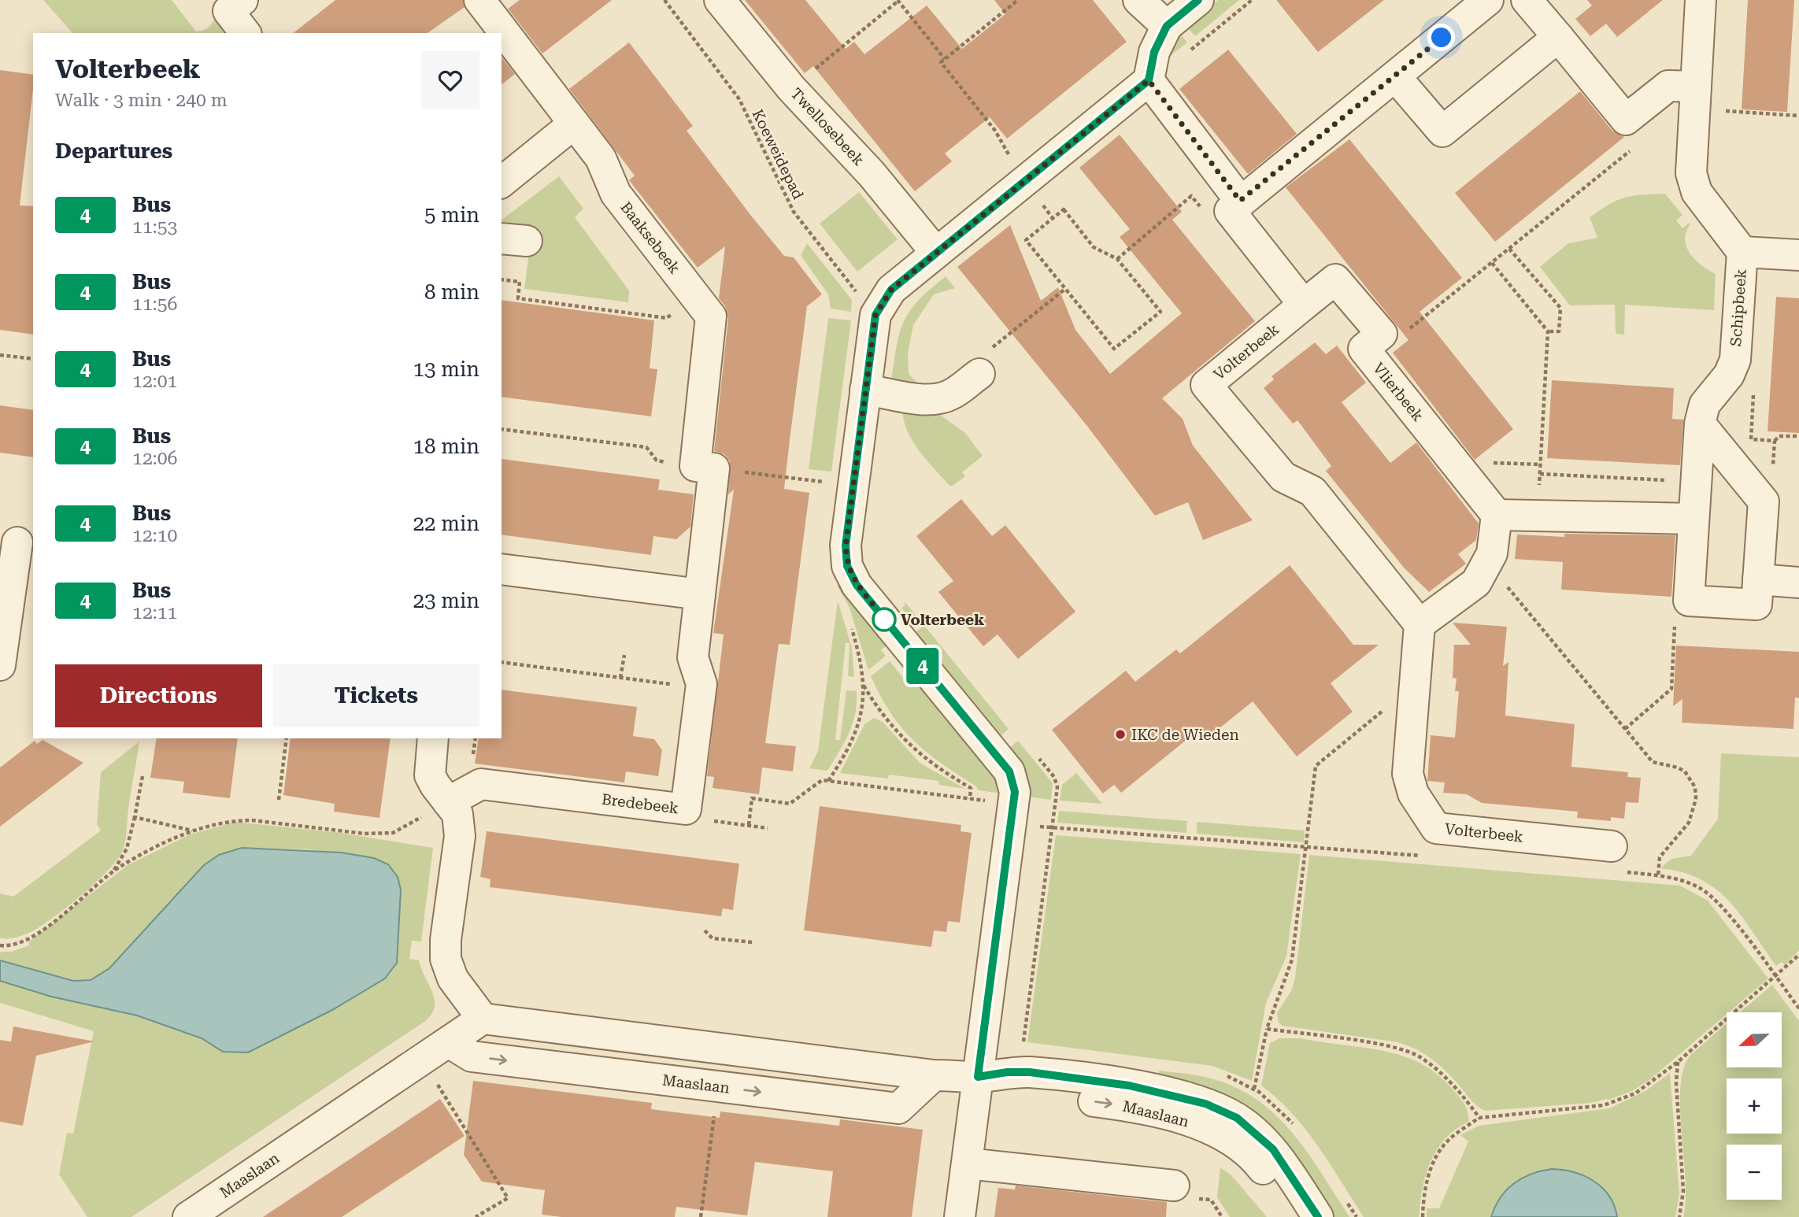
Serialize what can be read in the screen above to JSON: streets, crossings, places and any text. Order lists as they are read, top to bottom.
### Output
{
  "streets": {
    "street": [
      "Twellosebeek",
      "Baaksebeek",
      "Schipbeek",
      "Volterbeek",
      "Vlierbeek",
      "Bredebeek",
      "Maaslaan"
    ],
    "path": ["Koeweidepad"]
  },
  "crossings": [
    ["Baaksebeek", "Bredebeek"]
  ],
  "places": ["Volterbeek", "IKC de Wieden"],
  "lines": ["bus line 4"],
  "north": "left",
  "page": {
    "on_map": "4",
    "heading": [
      ["Volterbeek", "Walk · 3 min · 240 m"],
      "Departures"
    ],
    "list": [
      {
        "mark": "4",
        "name": "Bus",
        "note": "11:53",
        "value": "5 min"
      },
      {
        "mark": "4",
        "name": "Bus",
        "note": "11:56",
        "value": "8 min"
      },
      {
        "mark": "4",
        "name": "Bus",
        "note": "12:01",
        "value": "13 min"
      },
      {
        "mark": "4",
        "name": "Bus",
        "note": "12:06",
        "value": "18 min"
      },
      {
        "mark": "4",
        "name": "Bus",
        "note": "12:10",
        "value": "22 min"
      },
      {
        "mark": "4",
        "name": "Bus",
        "note": "12:11",
        "value": "23 min"
      }
    ],
    "buttons": ["Directions", "Tickets"],
    "map_buttons": ["+", "−"]
  }
}
